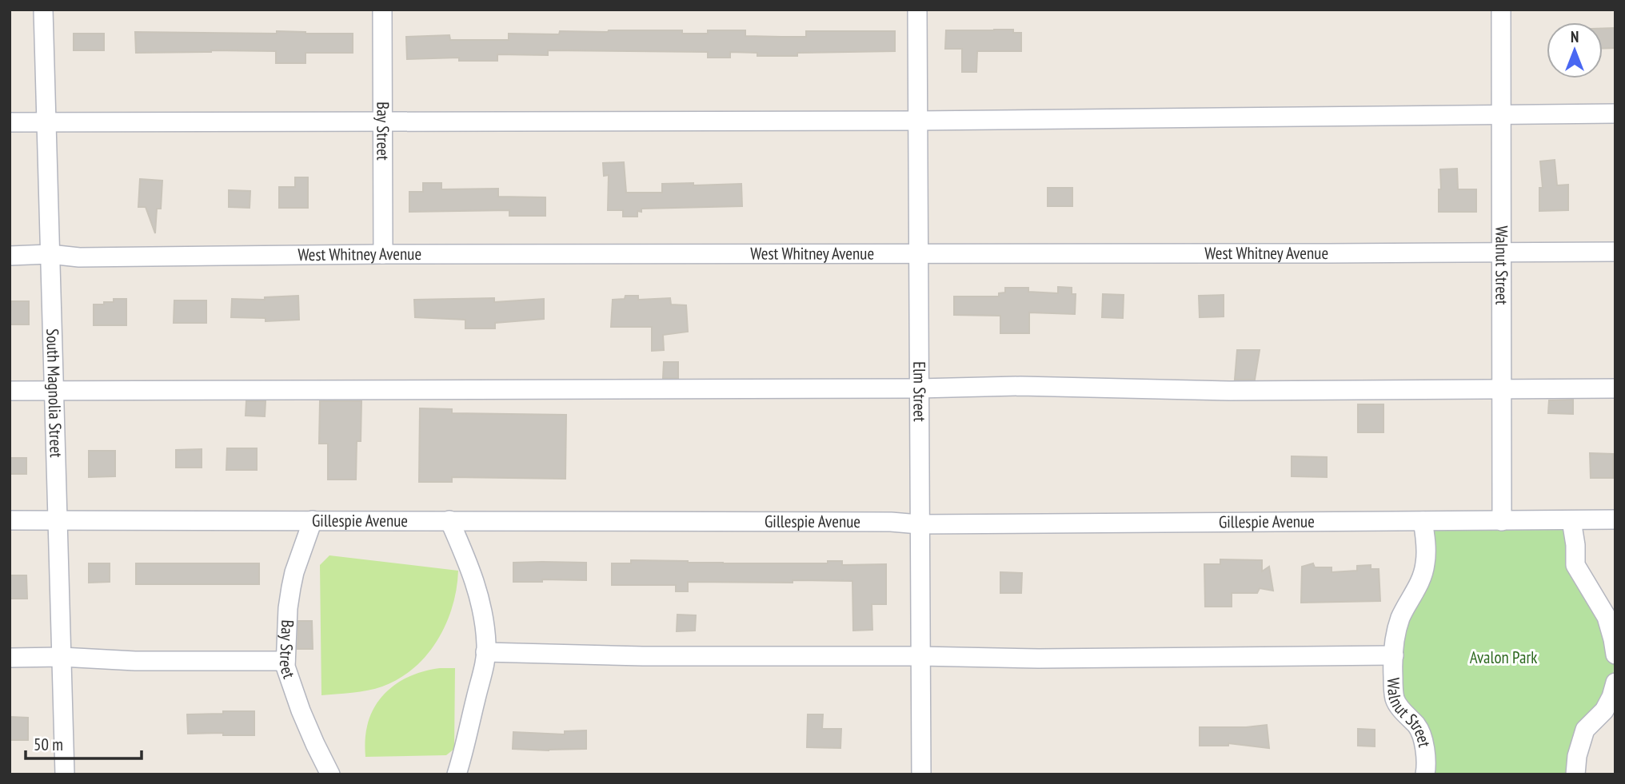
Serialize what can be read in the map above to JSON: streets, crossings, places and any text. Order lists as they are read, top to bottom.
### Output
{
  "streets": {
    "street": [
      "Bay Street",
      "West Whitney Avenue",
      "Walnut Street",
      "South Magnolia Street",
      "Elm Street",
      "Gillespie Avenue"
    ]
  },
  "crossings": [
    ["Bay Street", "West Whitney Avenue"],
    ["Bay Street", "Gillespie Avenue"],
    ["West Whitney Avenue", "Walnut Street"],
    ["West Whitney Avenue", "South Magnolia Street"],
    ["West Whitney Avenue", "Elm Street"],
    ["Walnut Street", "Gillespie Avenue"],
    ["South Magnolia Street", "Gillespie Avenue"],
    ["Elm Street", "Gillespie Avenue"]
  ],
  "parks": ["Avalon Park"],
  "scale_bar": "50 m",
  "north": "top"
}
